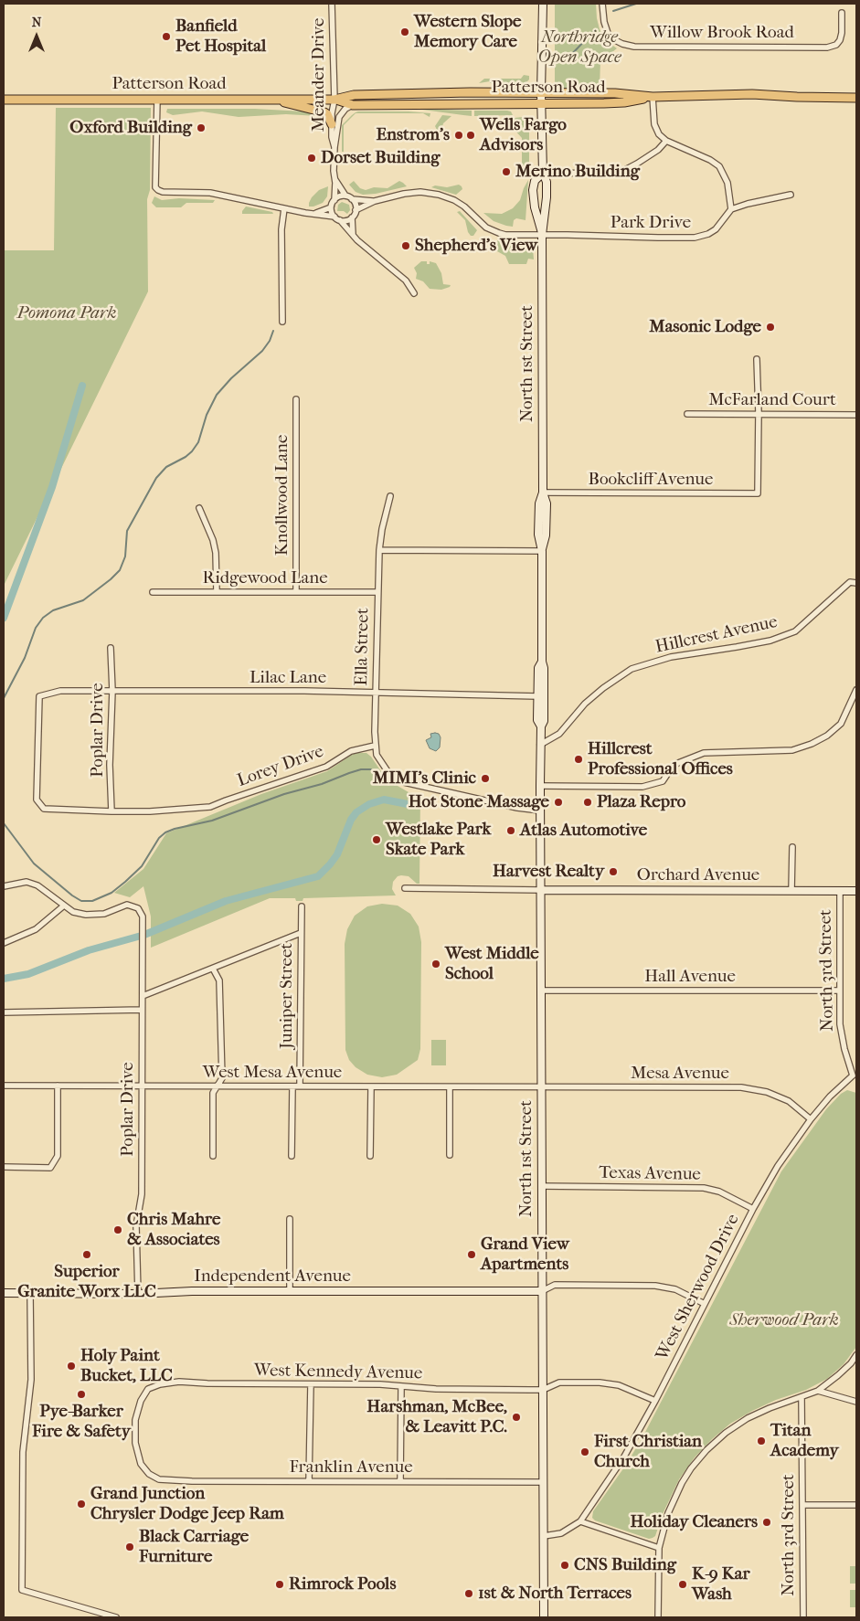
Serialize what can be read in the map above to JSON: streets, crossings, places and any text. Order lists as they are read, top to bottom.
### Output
{
  "streets": {
    "main road": [
      "Patterson Road",
      "North 1st Street",
      "Orchard Avenue",
      "Independent Avenue"
    ],
    "street": [
      "Willow Brook Road",
      "Meander Drive",
      "Park Drive",
      "McFarland Court",
      "Bookcliff Avenue",
      "Knollwood Lane",
      "Ridgewood Lane",
      "Hillcrest Avenue",
      "Ella Street",
      "Lilac Lane",
      "Poplar Drive",
      "Lorey Drive",
      "North 3rd Street",
      "Hall Avenue",
      "Juniper Street",
      "West Mesa Avenue",
      "Mesa Avenue",
      "Texas Avenue",
      "West Sherwood Drive",
      "West Kennedy Avenue",
      "Franklin Avenue"
    ]
  },
  "crossings": [
    ["Meander Drive", "Patterson Road"],
    ["Patterson Road", "North 1st Street"],
    ["Park Drive", "North 1st Street"],
    ["North 1st Street", "Bookcliff Avenue"],
    ["North 1st Street", "Hillcrest Avenue"],
    ["North 1st Street", "Lilac Lane"],
    ["North 1st Street", "Orchard Avenue"],
    ["North 1st Street", "Hall Avenue"],
    ["North 1st Street", "West Mesa Avenue"],
    ["North 1st Street", "Mesa Avenue"],
    ["North 1st Street", "Texas Avenue"],
    ["North 1st Street", "Independent Avenue"],
    ["North 1st Street", "West Kennedy Avenue"],
    ["North 1st Street", "Franklin Avenue"],
    ["McFarland Court", "Bookcliff Avenue"],
    ["Knollwood Lane", "Ridgewood Lane"],
    ["Ridgewood Lane", "Ella Street"],
    ["Ella Street", "Lilac Lane"],
    ["Ella Street", "Lorey Drive"],
    ["Lilac Lane", "Poplar Drive"],
    ["Lilac Lane", "Lorey Drive"],
    ["Poplar Drive", "Lorey Drive"],
    ["Poplar Drive", "West Mesa Avenue"],
    ["Poplar Drive", "Independent Avenue"],
    ["Orchard Avenue", "North 3rd Street"],
    ["North 3rd Street", "Hall Avenue"],
    ["North 3rd Street", "West Sherwood Drive"],
    ["Juniper Street", "West Mesa Avenue"],
    ["West Mesa Avenue", "Mesa Avenue"],
    ["Mesa Avenue", "West Sherwood Drive"],
    ["Texas Avenue", "West Sherwood Drive"],
    ["West Sherwood Drive", "West Kennedy Avenue"],
    ["West Kennedy Avenue", "Franklin Avenue"]
  ],
  "parks": ["Northridge Open Space", "Pomona Park", "Sherwood Park"],
  "places": [
    "Western Slope Memory Care",
    "Banfield Pet Hospital",
    "Oxford Building",
    "Enstrom's",
    "Wells Fargo Advisors",
    "Dorset Building",
    "Merino Building",
    "Shepherd's View",
    "Masonic Lodge",
    "Hillcrest Professional Offices",
    "MIMI's Clinic",
    "Hot Stone Massage",
    "Plaza Repro",
    "Atlas Automotive",
    "Westlake Park Skate Park",
    "Harvest Realty",
    "West Middle School",
    "Chris Mahre & Associates",
    "Superior Granite Worx LLC",
    "Grand View Apartments",
    "Holy Paint Bucket, LLC",
    "Pye-Barker Fire & Safety",
    "Harshman, McBee, & Leavitt P.C.",
    "Titan Academy",
    "First Christian Church",
    "Grand Junction Chrysler Dodge Jeep Ram",
    "Holiday Cleaners",
    "Black Carriage Furniture",
    "CNS Building",
    "Rimrock Pools",
    "K-9 Kar Wash",
    "1st & North Terraces"
  ],
  "north": "top"
}
